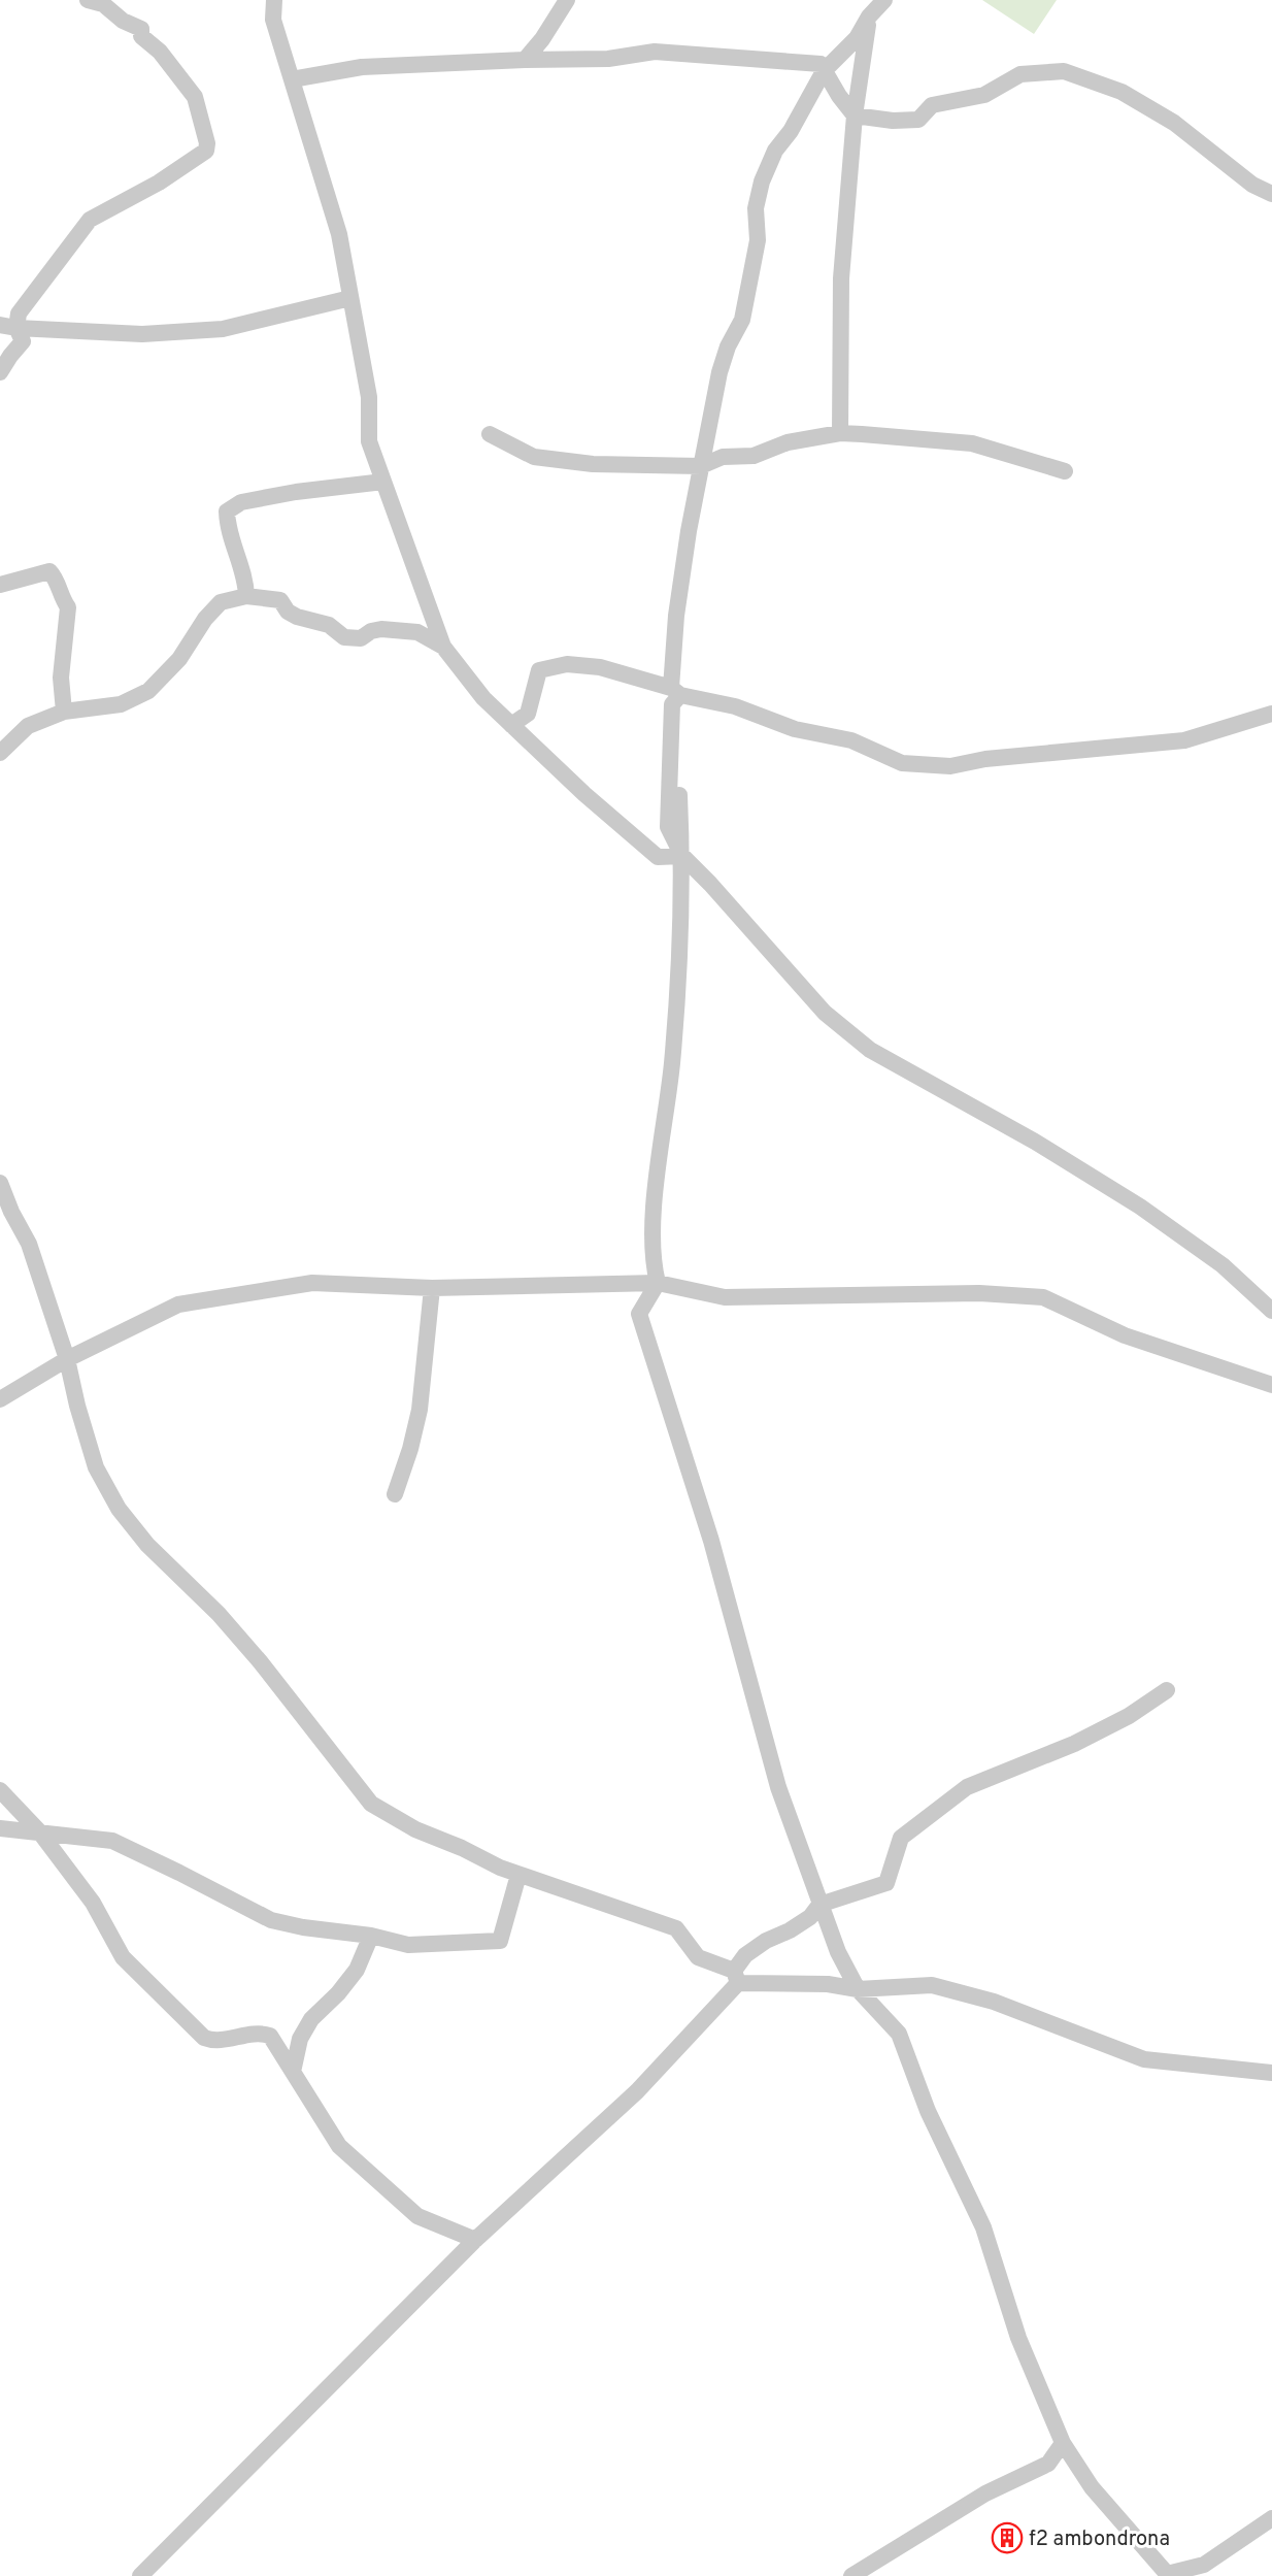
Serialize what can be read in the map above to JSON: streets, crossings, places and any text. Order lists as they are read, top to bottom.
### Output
{
  "places": {
    "building": ["f2 ambondrona"]
  }
}
